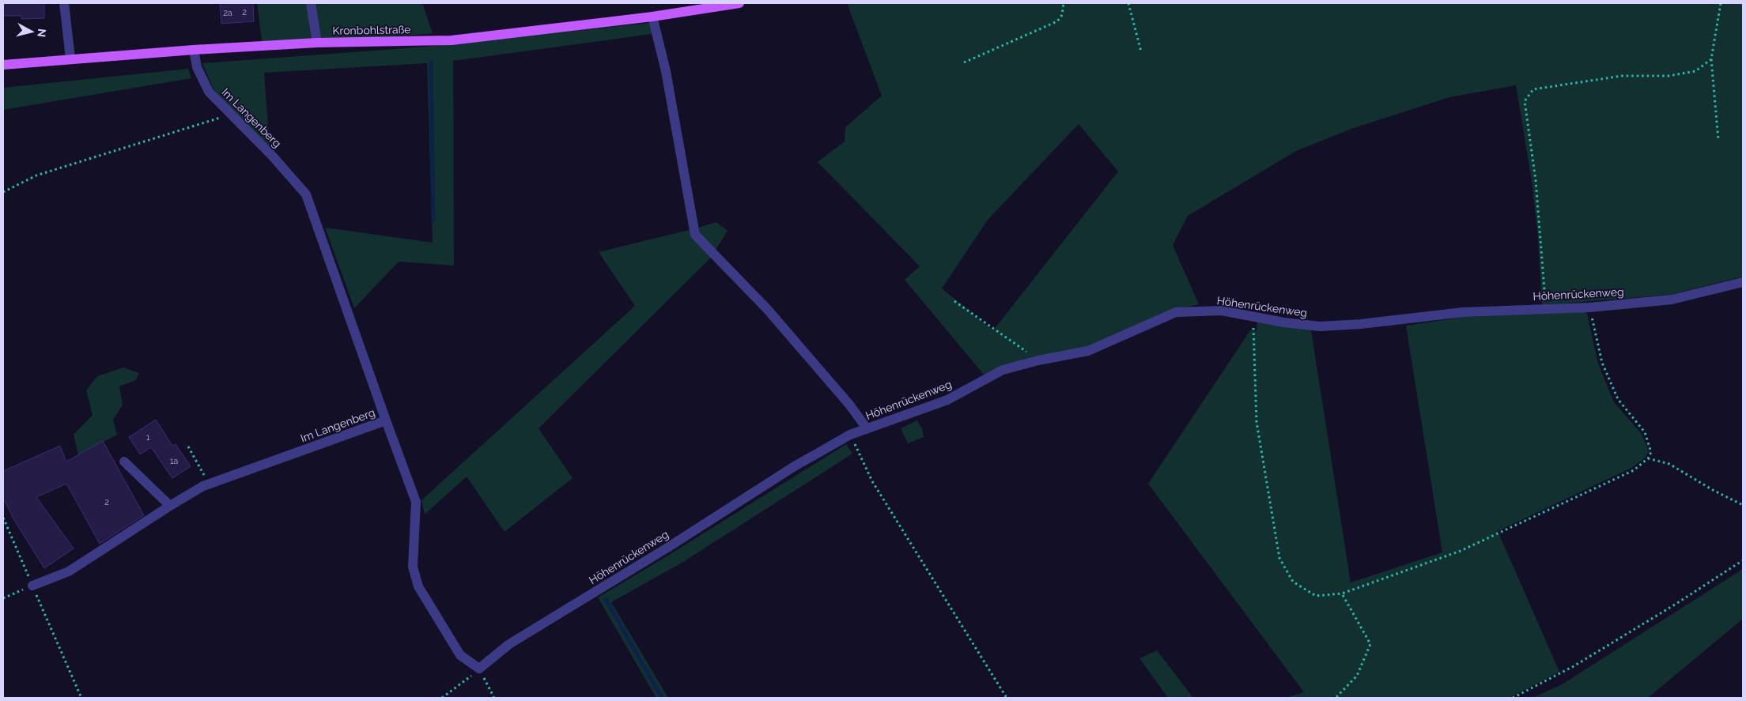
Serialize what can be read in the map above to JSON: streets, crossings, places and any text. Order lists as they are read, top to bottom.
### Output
{
  "streets": {
    "main road": ["Kronbohlstraße"],
    "street": ["Im Langenberg", "Höhenrückenweg"]
  },
  "crossings": [
    ["Kronbohlstraße", "Im Langenberg"]
  ],
  "house_numbers": [
    "2",
    "2a",
    "1",
    "1a",
    "2"
  ],
  "north": "right"
}
